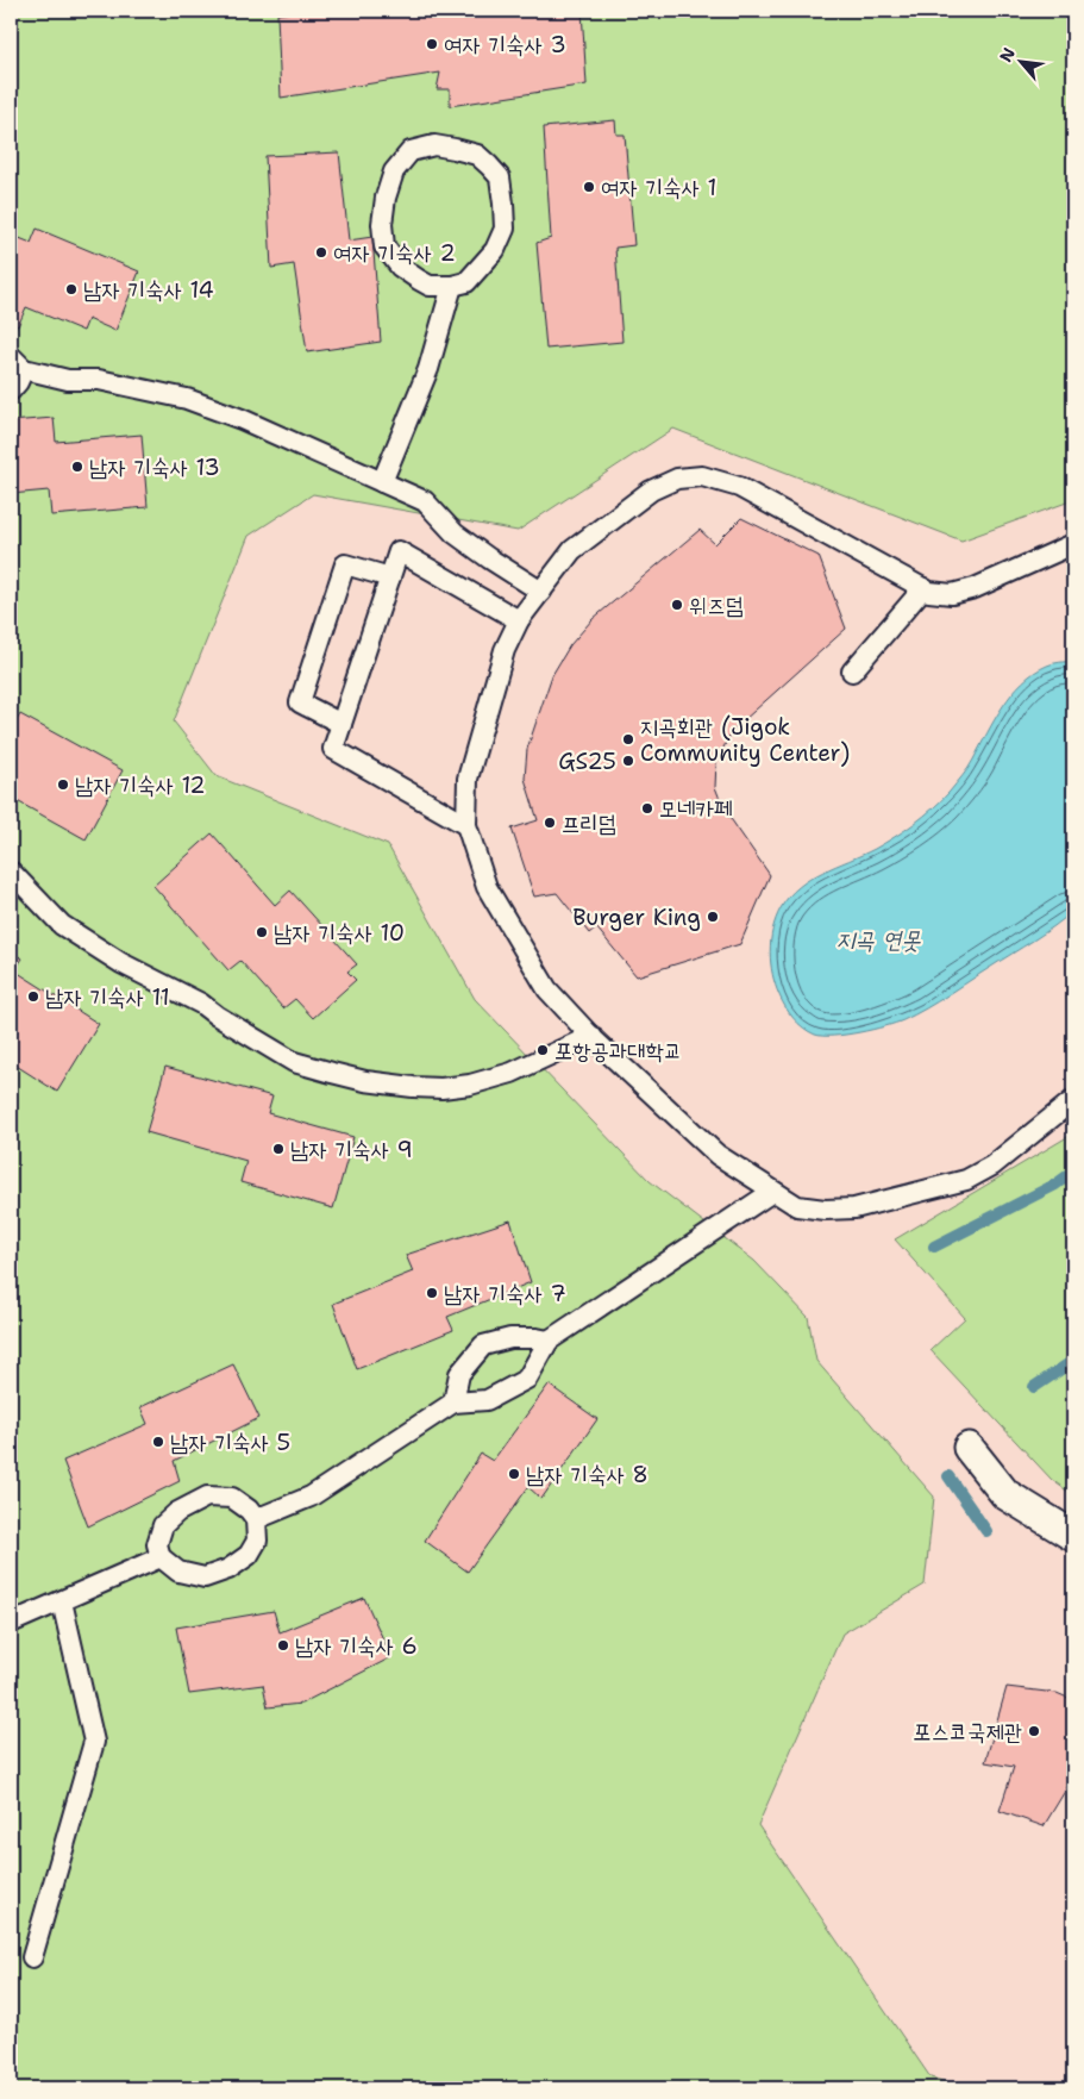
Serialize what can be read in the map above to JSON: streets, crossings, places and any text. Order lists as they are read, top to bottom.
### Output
{
  "water": ["지곡 연못"],
  "places": [
    "여자 기숙사 3",
    "여자 기숙사 1",
    "여자 기숙사 2",
    "남자 기숙사 14",
    "남자 기숙사 13",
    "위즈덤",
    "지곡회관 (Jigok Community Center)",
    "GS25",
    "남자 기숙사 12",
    "모네카페",
    "프리덤",
    "Burger King",
    "남자 기숙사 10",
    "남자 기숙사 11",
    "포항공과대학교",
    "남자 기숙사 9",
    "남자 기숙사 7",
    "남자 기숙사 5",
    "남자 기숙사 8",
    "남자 기숙사 6",
    "포스코국제관"
  ],
  "north": "top left"
}
